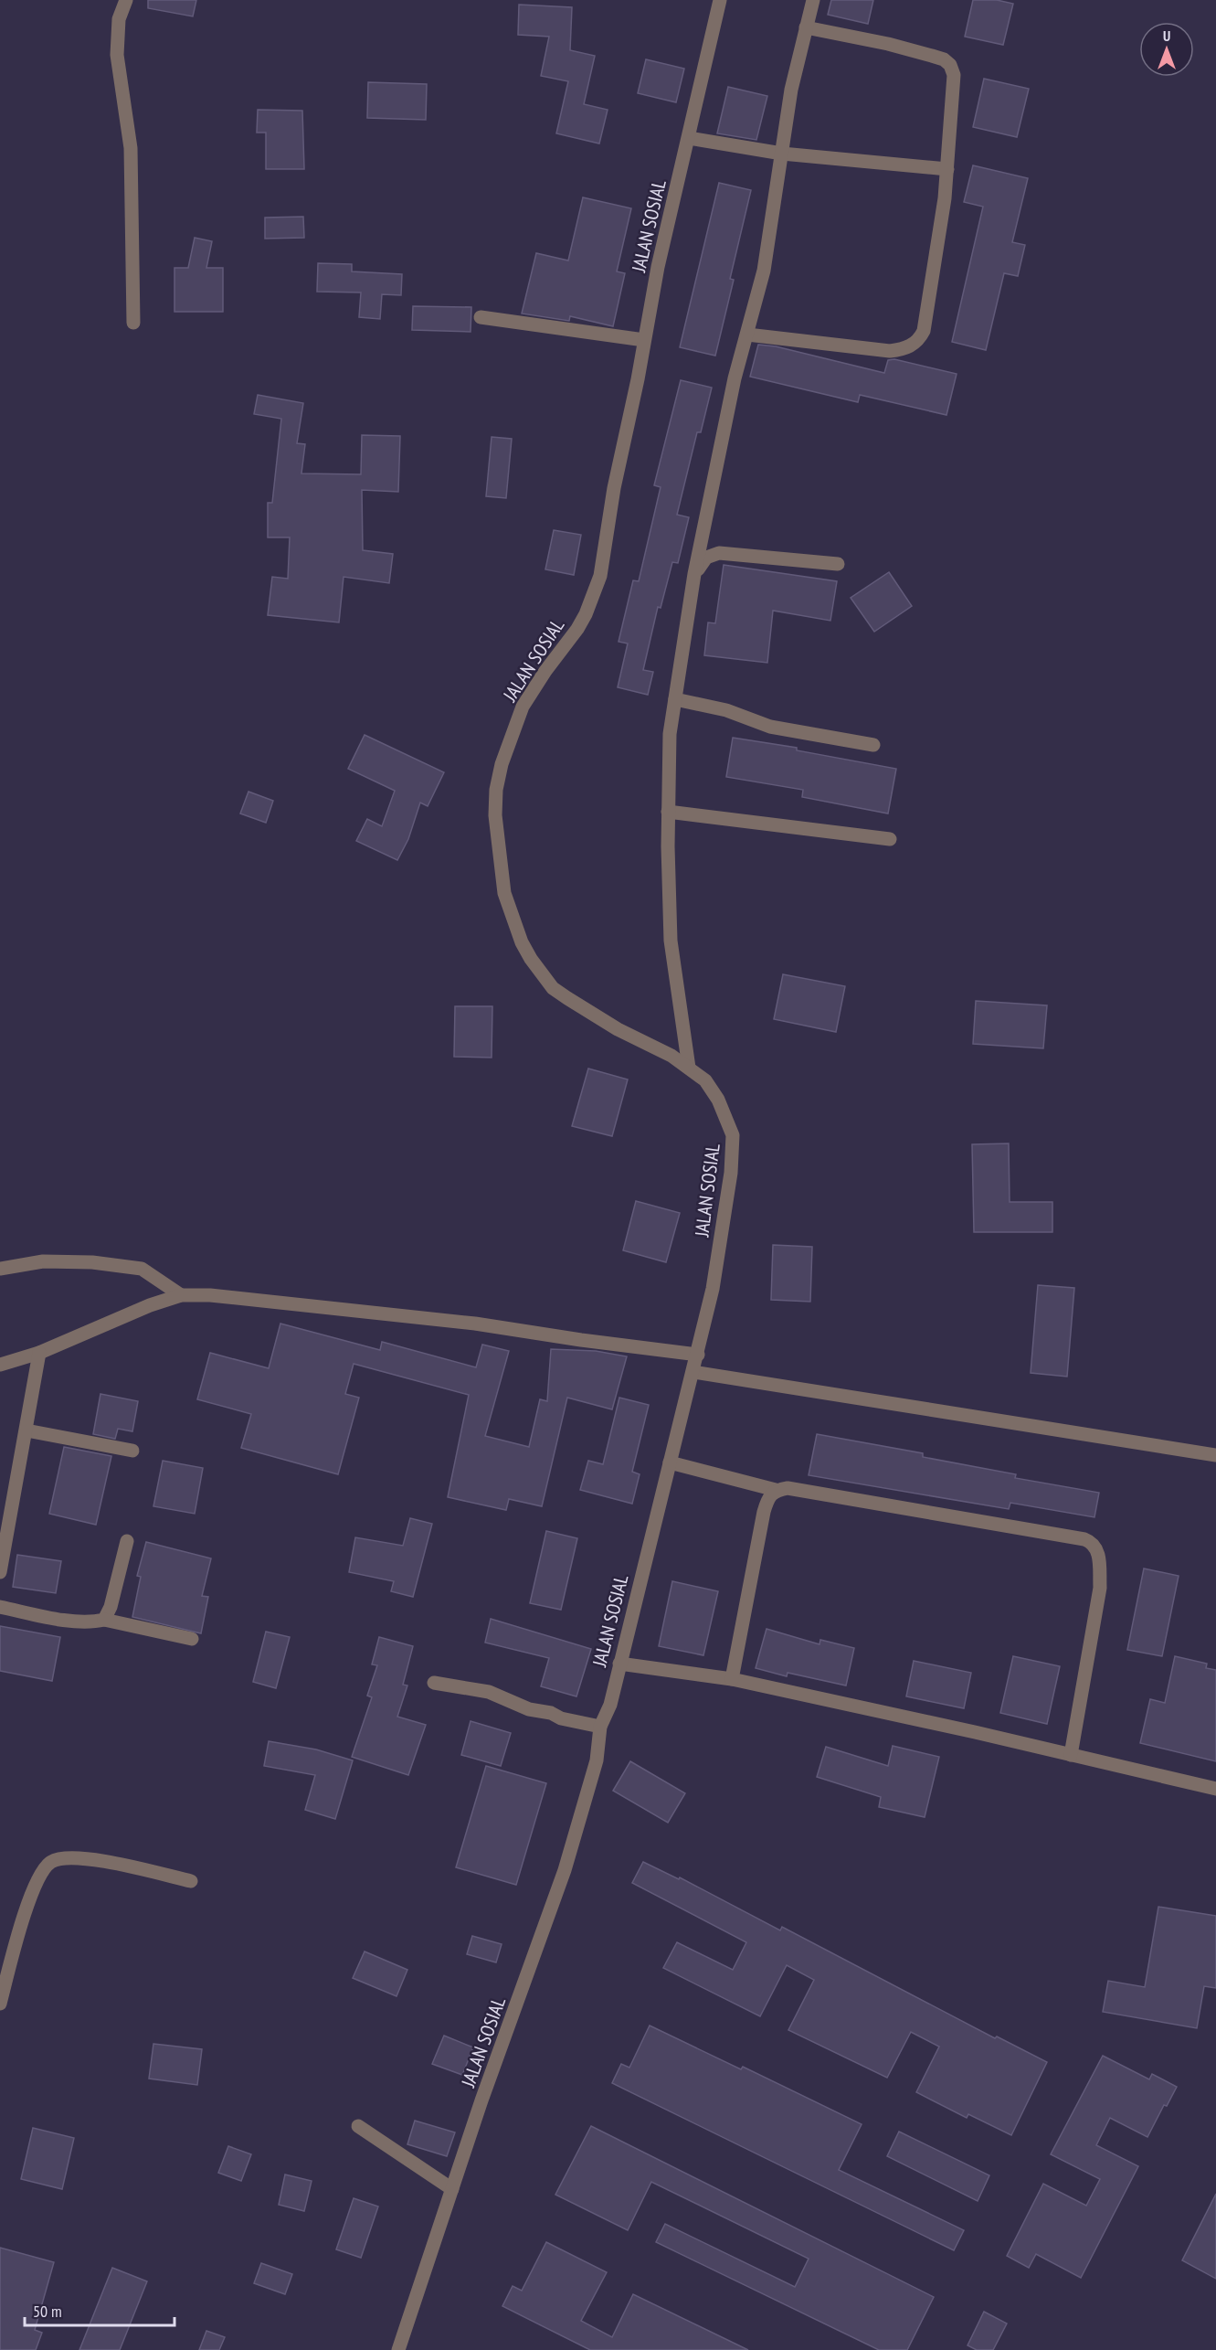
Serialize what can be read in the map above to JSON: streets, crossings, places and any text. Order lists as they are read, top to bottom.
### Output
{
  "streets": {
    "street": ["JALAN SOSIAL"]
  },
  "scale_bar": "50 m",
  "north": "top"
}
